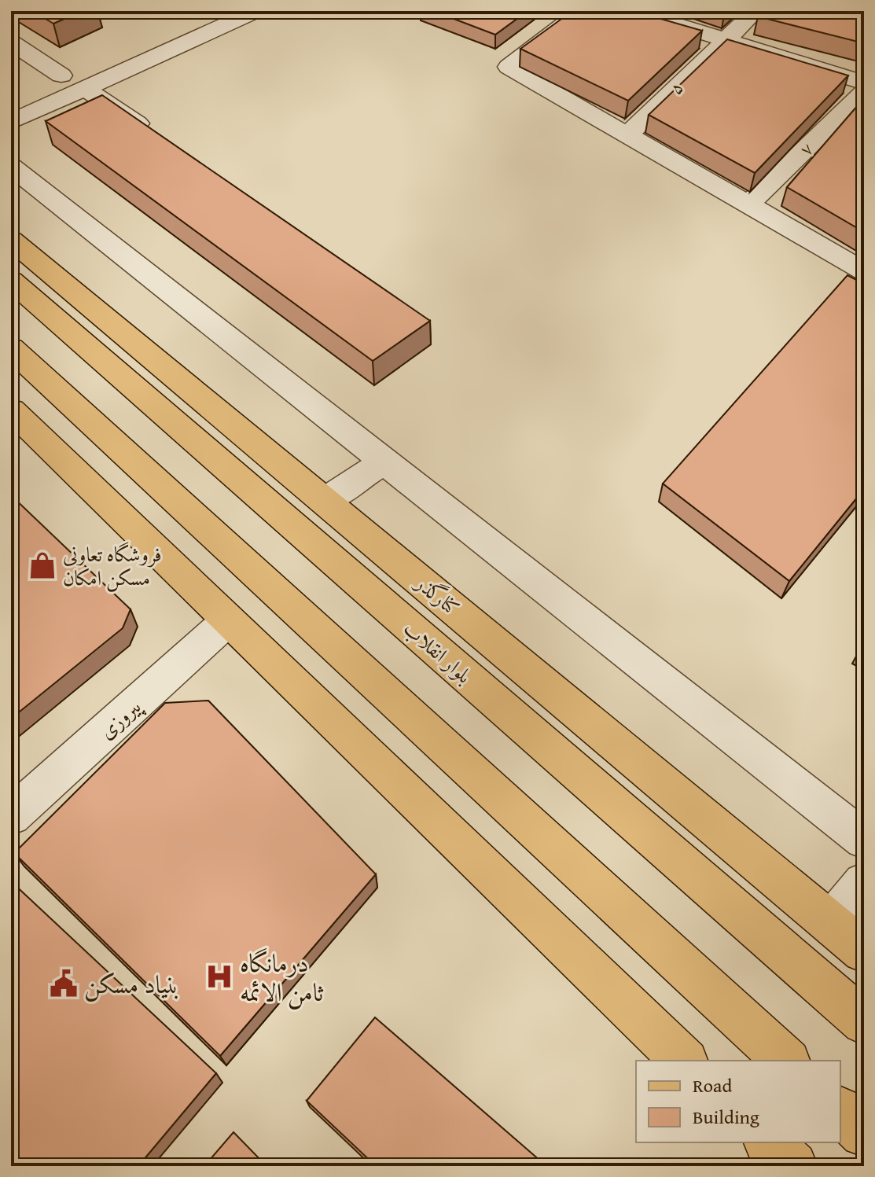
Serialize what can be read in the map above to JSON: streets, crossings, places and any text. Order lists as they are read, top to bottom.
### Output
{
  "streets": {
    "main road": ["کنارگذر", "بلوار انقلاب"],
    "street": ["۵", "۷", "پیروزی"]
  },
  "places": {
    "shop": ["فروشگاه تعاونی مسکن امکان"],
    "hospital": ["درمانگاه ثامن الائمه"],
    "public building": ["بنیاد مسکن"]
  },
  "legend": ["Road", "Building"]
}
